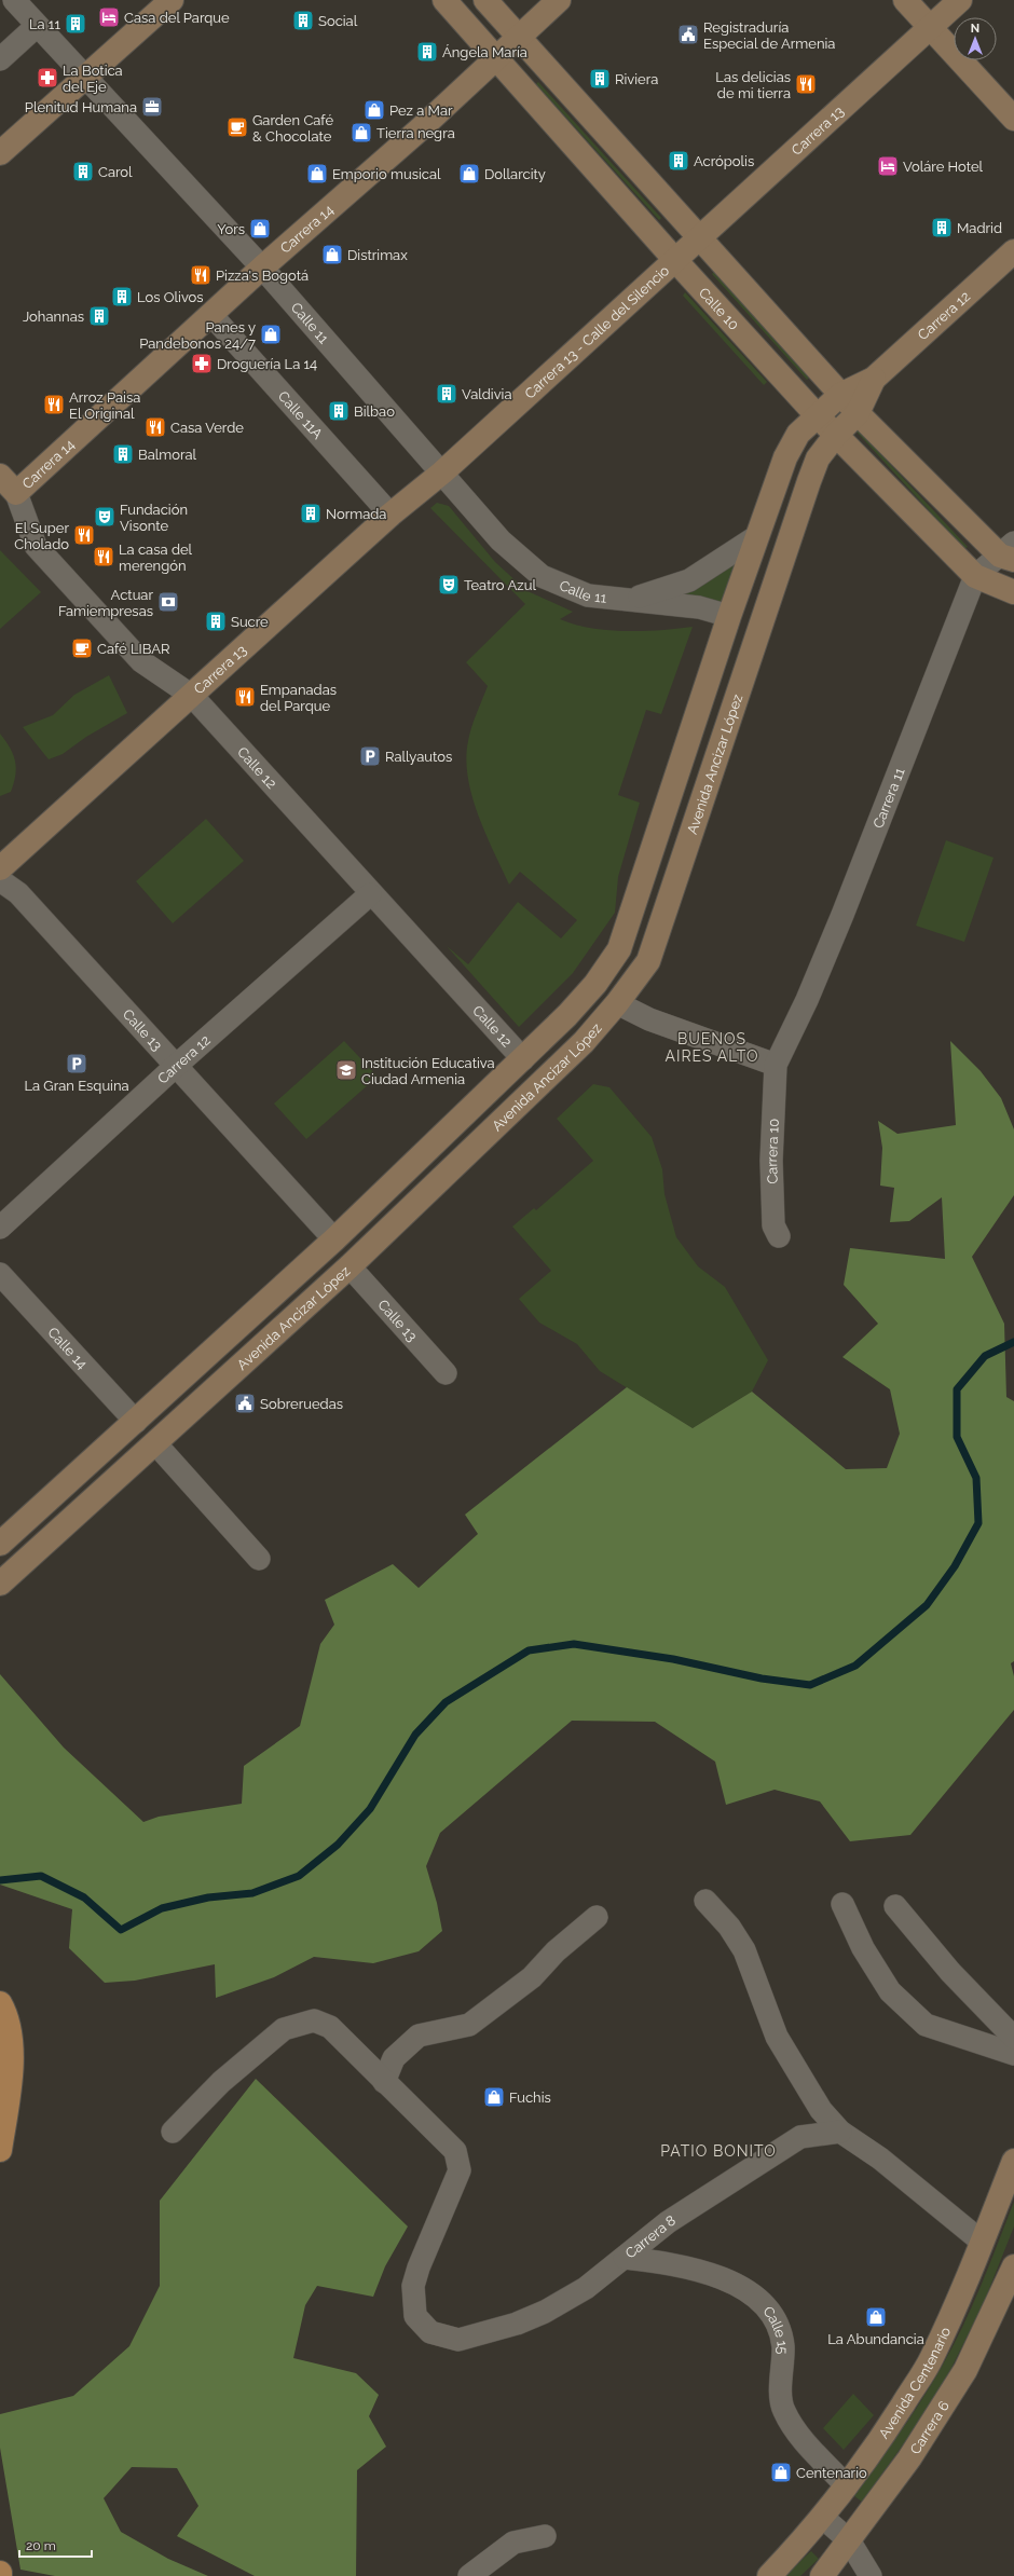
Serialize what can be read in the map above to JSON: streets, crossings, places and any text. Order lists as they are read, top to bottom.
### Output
{
  "streets": {
    "main road": [
      "Carrera 13",
      "Carrera 14",
      "Calle 10",
      "Carrera 12",
      "Carrera 13 - Calle del Silencio",
      "Avenida Ancizar López",
      "Calle 12",
      "Avenida Centenario",
      "Carrera 6"
    ],
    "street": [
      "Calle 11",
      "Calle 11A",
      "Carrera 11",
      "Calle 13",
      "Carrera 10",
      "Calle 14",
      "Carrera 8",
      "Calle 15"
    ]
  },
  "crossings": [
    ["Carrera 13", "Calle 10"],
    ["Carrera 13", "Calle 11"],
    ["Carrera 13", "Carrera 13 - Calle del Silencio"],
    ["Carrera 13", "Calle 11A"],
    ["Carrera 13", "Calle 12"],
    ["Carrera 14", "Calle 10"],
    ["Carrera 14", "Calle 11"],
    ["Carrera 14", "Calle 11A"],
    ["Carrera 14", "Calle 12"],
    ["Calle 10", "Carrera 13 - Calle del Silencio"],
    ["Calle 10", "Avenida Ancizar López"],
    ["Calle 10", "Carrera 11"],
    ["Carrera 12", "Avenida Ancizar López"],
    ["Carrera 12", "Calle 12"],
    ["Carrera 12", "Calle 13"],
    ["Calle 11", "Carrera 13 - Calle del Silencio"],
    ["Calle 11", "Avenida Ancizar López"],
    ["Avenida Ancizar López", "Calle 12"],
    ["Avenida Ancizar López", "Calle 13"],
    ["Avenida Ancizar López", "Calle 14"],
    ["Carrera 11", "Carrera 10"],
    ["Carrera 8", "Calle 15"],
    ["Calle 15", "Avenida Centenario"]
  ],
  "districts": ["BUENOS AIRES ALTO", "PATIO BONITO"],
  "places": {
    "hotel": ["Casa del Parque", "Voláre Hotel"],
    "building": [
      "Social",
      "La 11",
      "Ángela María",
      "Riviera",
      "Acrópolis",
      "Carol",
      "Madrid",
      "Los Olivos",
      "Johannas",
      "Valdivia",
      "Bilbao",
      "Balmoral",
      "Normada",
      "Sucre"
    ],
    "public building": ["Registraduría Especial de Armenia", "Sobreruedas"],
    "pharmacy": ["La Botica del Eje", "Droguería La 14"],
    "restaurant": [
      "Las delicias de mi tierra",
      "Pizza's Bogotá",
      "Arroz Paisa El Original",
      "Casa Verde",
      "El Super Cholado",
      "La casa del merengón",
      "Empanadas del Parque"
    ],
    "office": ["Plenitud Humana"],
    "shop": [
      "Pez a Mar",
      "Tierra negra",
      "Emporio musical",
      "Dollarcity",
      "Yors",
      "Distrimax",
      "Panes y Pandebonos 24/7",
      "Fuchis",
      "La Abundancia",
      "Centenario"
    ],
    "cafe": ["Garden Café & Chocolate", "Café LIBAR"],
    "theatre": ["Fundación Visonte", "Teatro Azul"],
    "bank": ["Actuar Famiempresas"],
    "parking": ["Rallyautos", "La Gran Esquina"],
    "school or university": ["Institución Educativa Ciudad Armenia"]
  },
  "scale_bar": "20 m",
  "north": "top"
}
